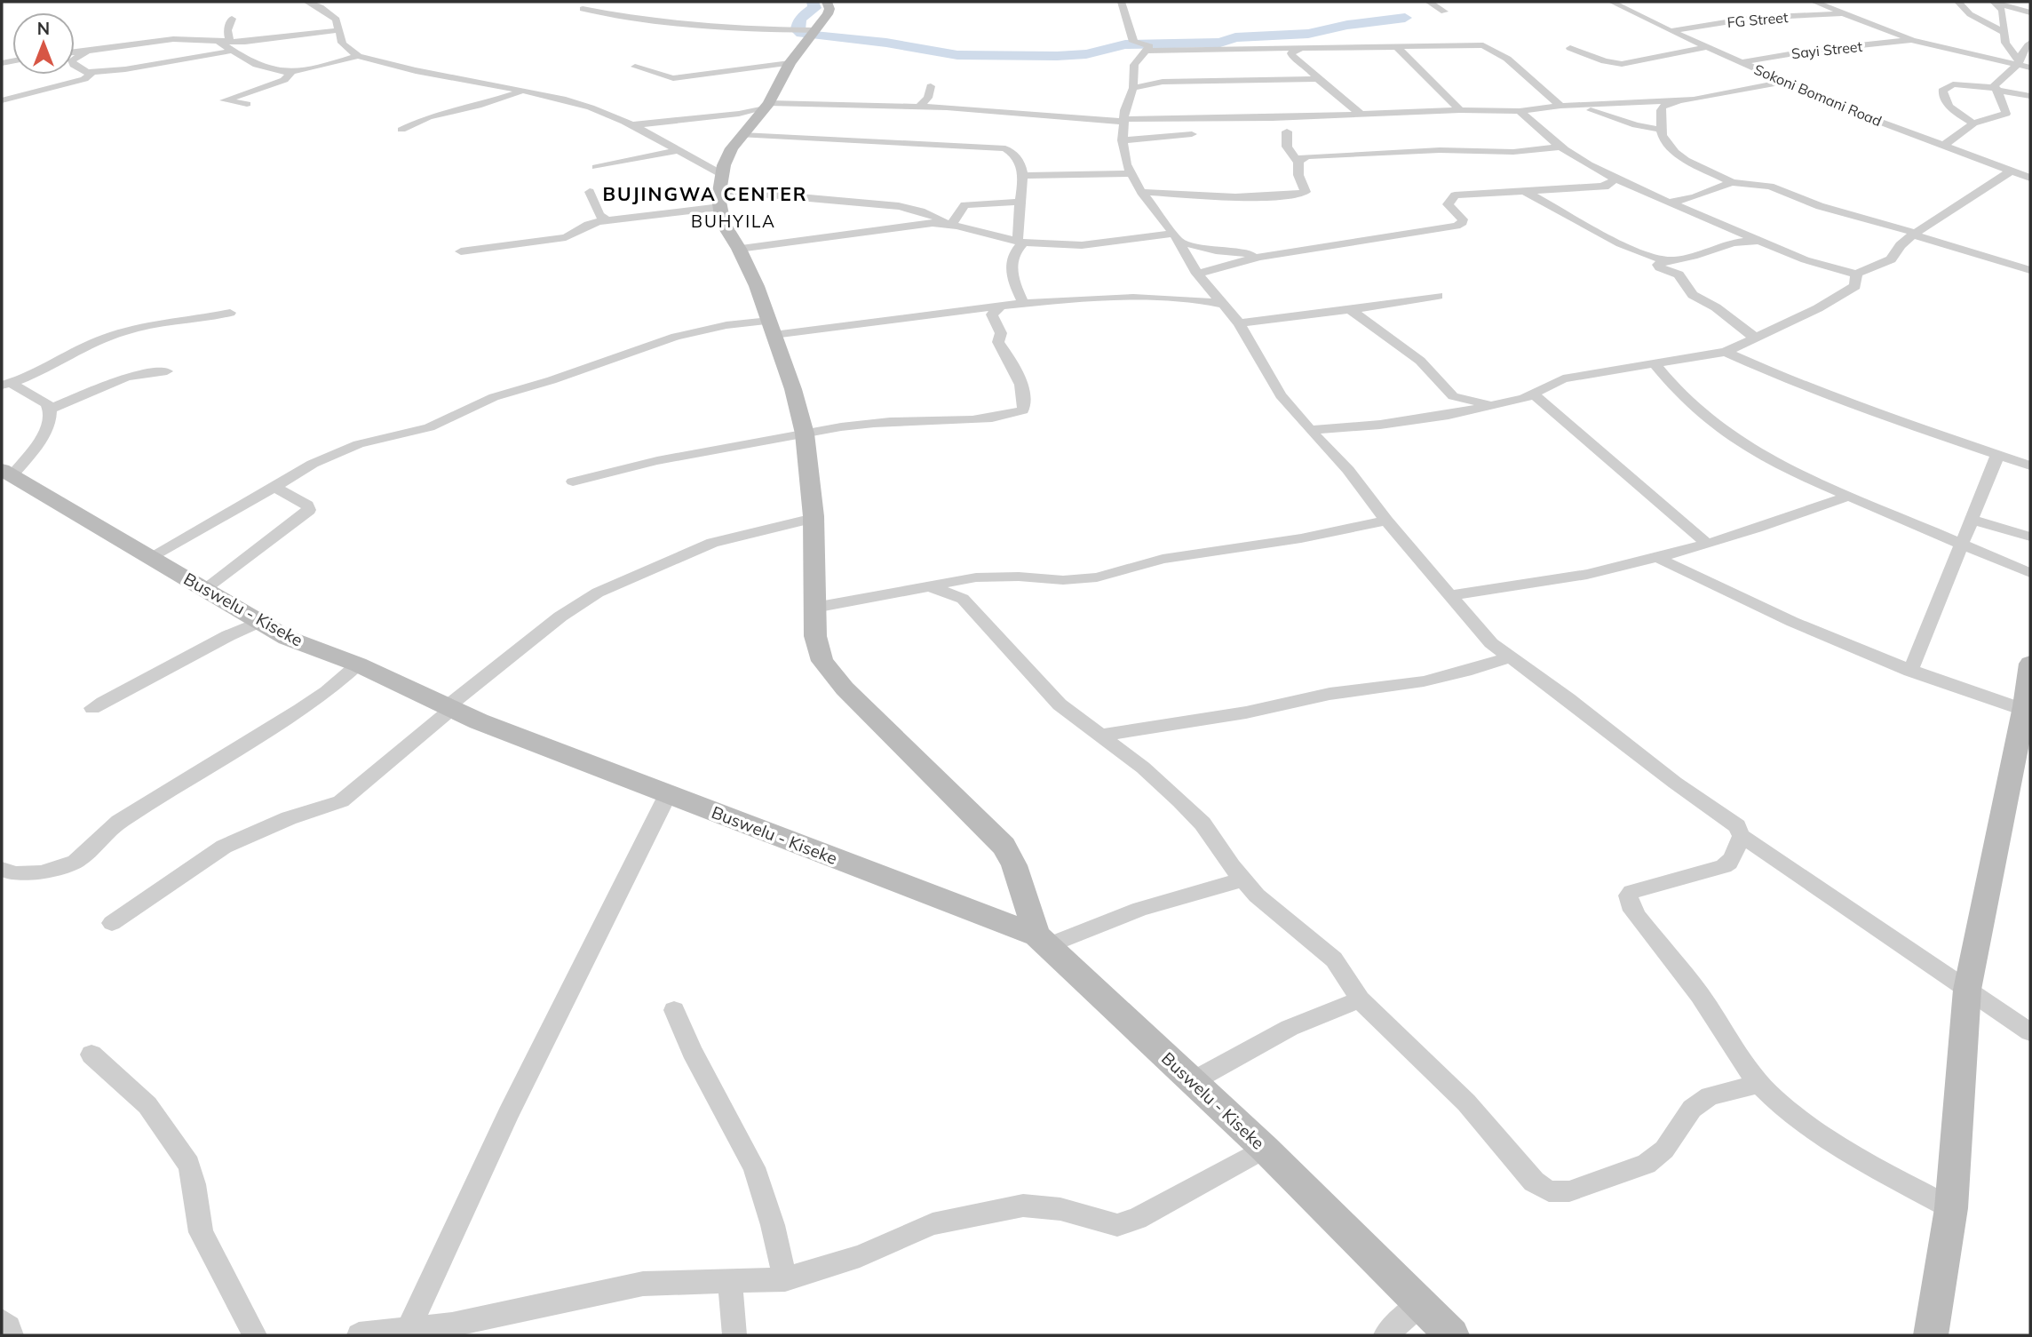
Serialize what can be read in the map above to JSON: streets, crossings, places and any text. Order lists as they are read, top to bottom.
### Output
{
  "streets": {
    "main road": ["Buswelu - Kiseke"],
    "street": ["FG Street", "Sayi Street", "Sokoni Bomani Road"]
  },
  "crossings": [
    ["FG Street", "Sokoni Bomani Road"],
    ["Sayi Street", "Sokoni Bomani Road"]
  ],
  "districts": ["BUJINGWA CENTER", "BUHYILA"],
  "north": "top"
}
